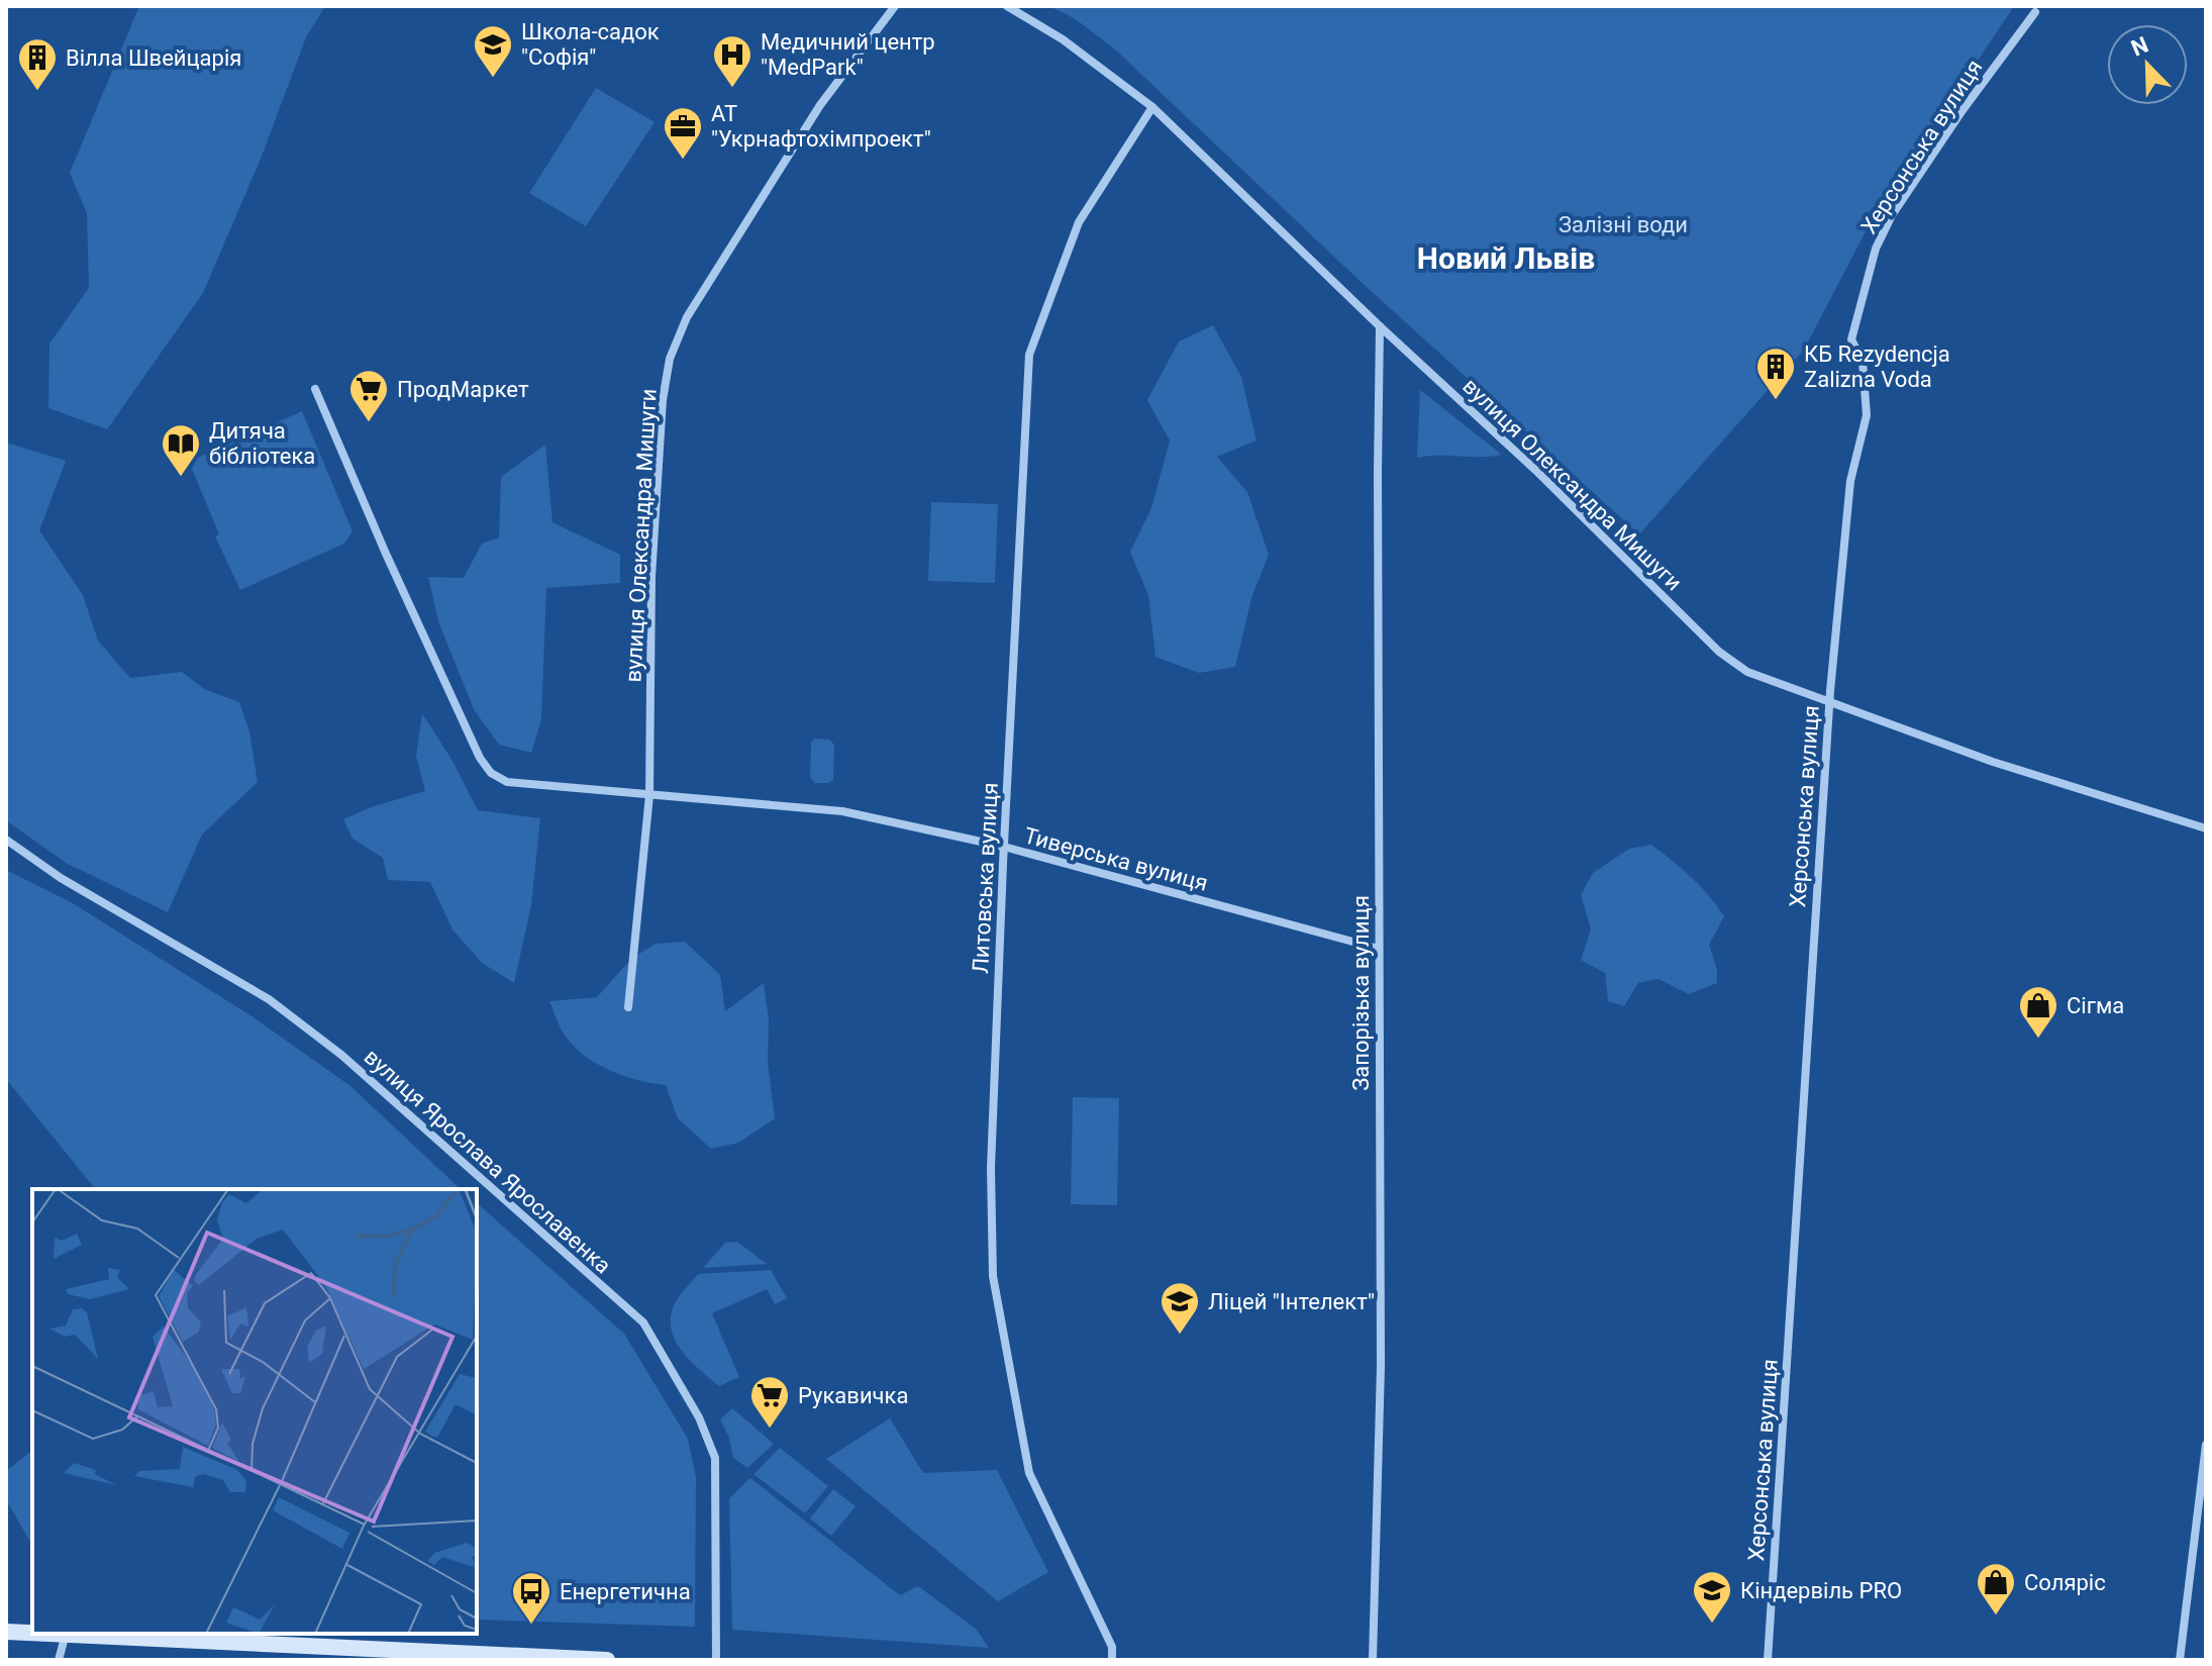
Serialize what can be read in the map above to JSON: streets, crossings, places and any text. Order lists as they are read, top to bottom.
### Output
{
  "streets": {
    "street": [
      "Херсонська вулиця",
      "вулиця Олександра Мишуги",
      "Тиверська вулиця",
      "Литовська вулиця",
      "Запорізька вулиця",
      "вулиця Ярослава Ярославенка"
    ]
  },
  "crossings": [
    ["Херсонська вулиця", "вулиця Олександра Мишуги"],
    ["вулиця Олександра Мишуги", "Тиверська вулиця"],
    ["вулиця Олександра Мишуги", "Литовська вулиця"],
    ["вулиця Олександра Мишуги", "Запорізька вулиця"],
    ["Тиверська вулиця", "Литовська вулиця"],
    ["Тиверська вулиця", "Запорізька вулиця"]
  ],
  "districts": ["Новий Львів"],
  "parks": ["Залізні води"],
  "places": {
    "school or university": ["Школа-садок \"Софія\"", "Ліцей \"Інтелект\"", "Кіндервіль PRO"],
    "hospital": ["Медичний центр \"MedPark\""],
    "building": ["Вілла Швейцарія", "КБ Rezydencja Zalizna Voda"],
    "office": ["АТ \"Укрнафтохімпроект\""],
    "supermarket": ["ПродМаркет", "Рукавичка"],
    "library": ["Дитяча бібліотека"],
    "shop": ["Сігма", "Соляріс"],
    "bus stop": ["Енергетична"]
  },
  "north": "top left"
}
